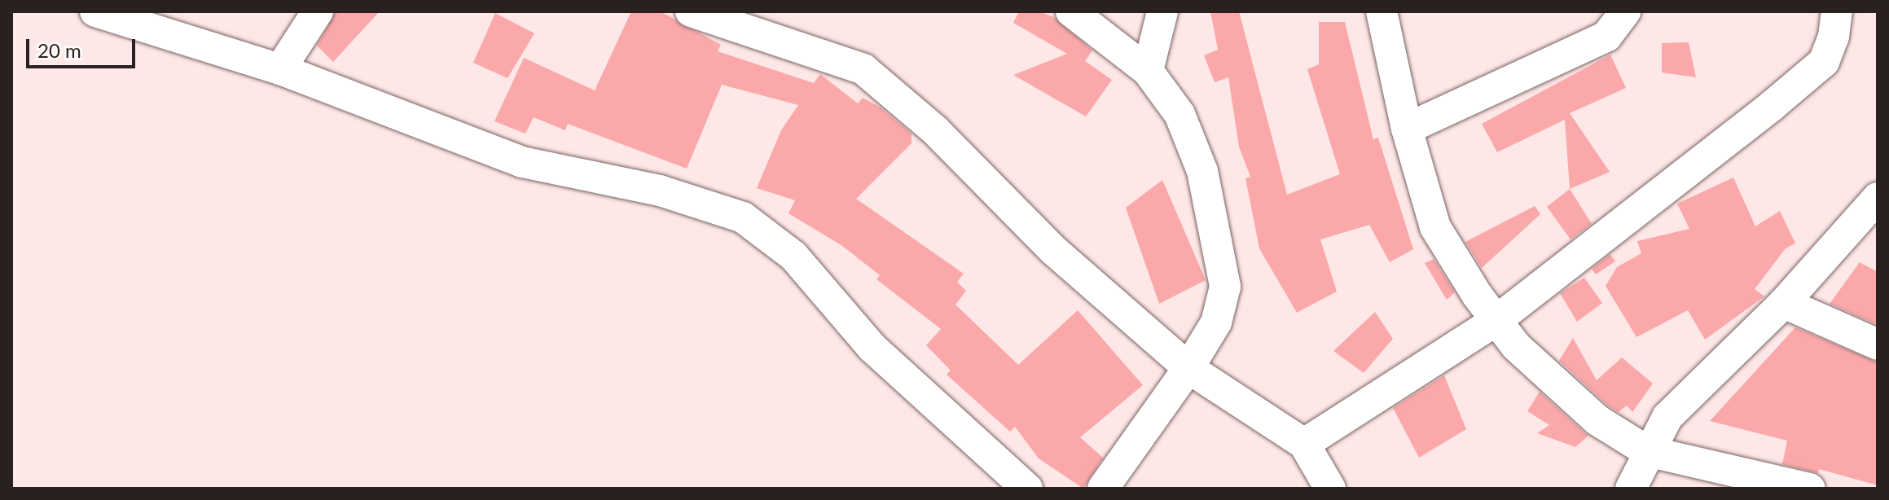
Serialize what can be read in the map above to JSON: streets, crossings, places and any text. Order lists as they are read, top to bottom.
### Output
{
  "scale_bar": "20 m"
}
